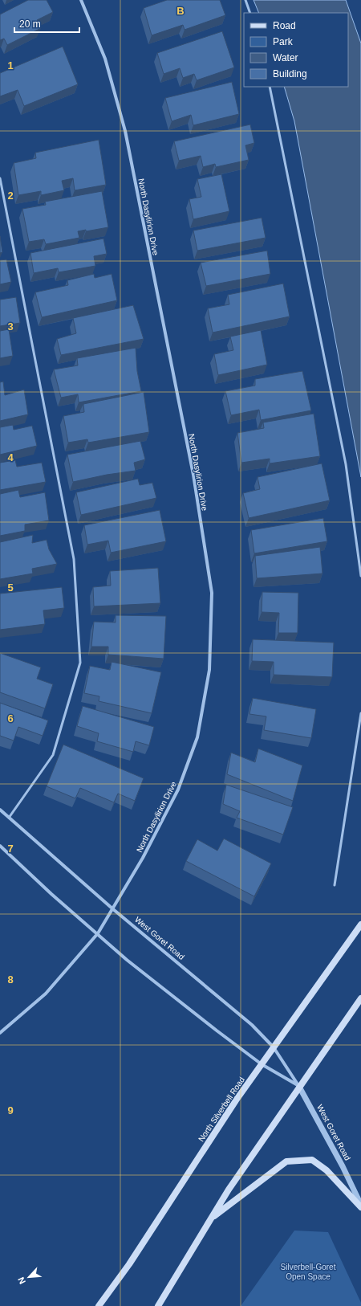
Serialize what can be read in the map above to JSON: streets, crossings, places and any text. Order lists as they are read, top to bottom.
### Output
{
  "streets": {
    "main road": ["North Silverbell Road"],
    "street": ["North Dasylirion Drive", "West Goret Road"]
  },
  "crossings": [
    ["North Dasylirion Drive", "West Goret Road"],
    ["West Goret Road", "North Silverbell Road"]
  ],
  "parks": ["Silverbell-Goret Open Space"],
  "legend": [
    "Road",
    "Park",
    "Water",
    "Building"
  ],
  "scale_bar": "20 m",
  "north": "bottom left",
  "grid": {
    "columns": ["B"],
    "rows": [
      "1",
      "2",
      "3",
      "4",
      "5",
      "6",
      "7",
      "8",
      "9"
    ]
  }
}
